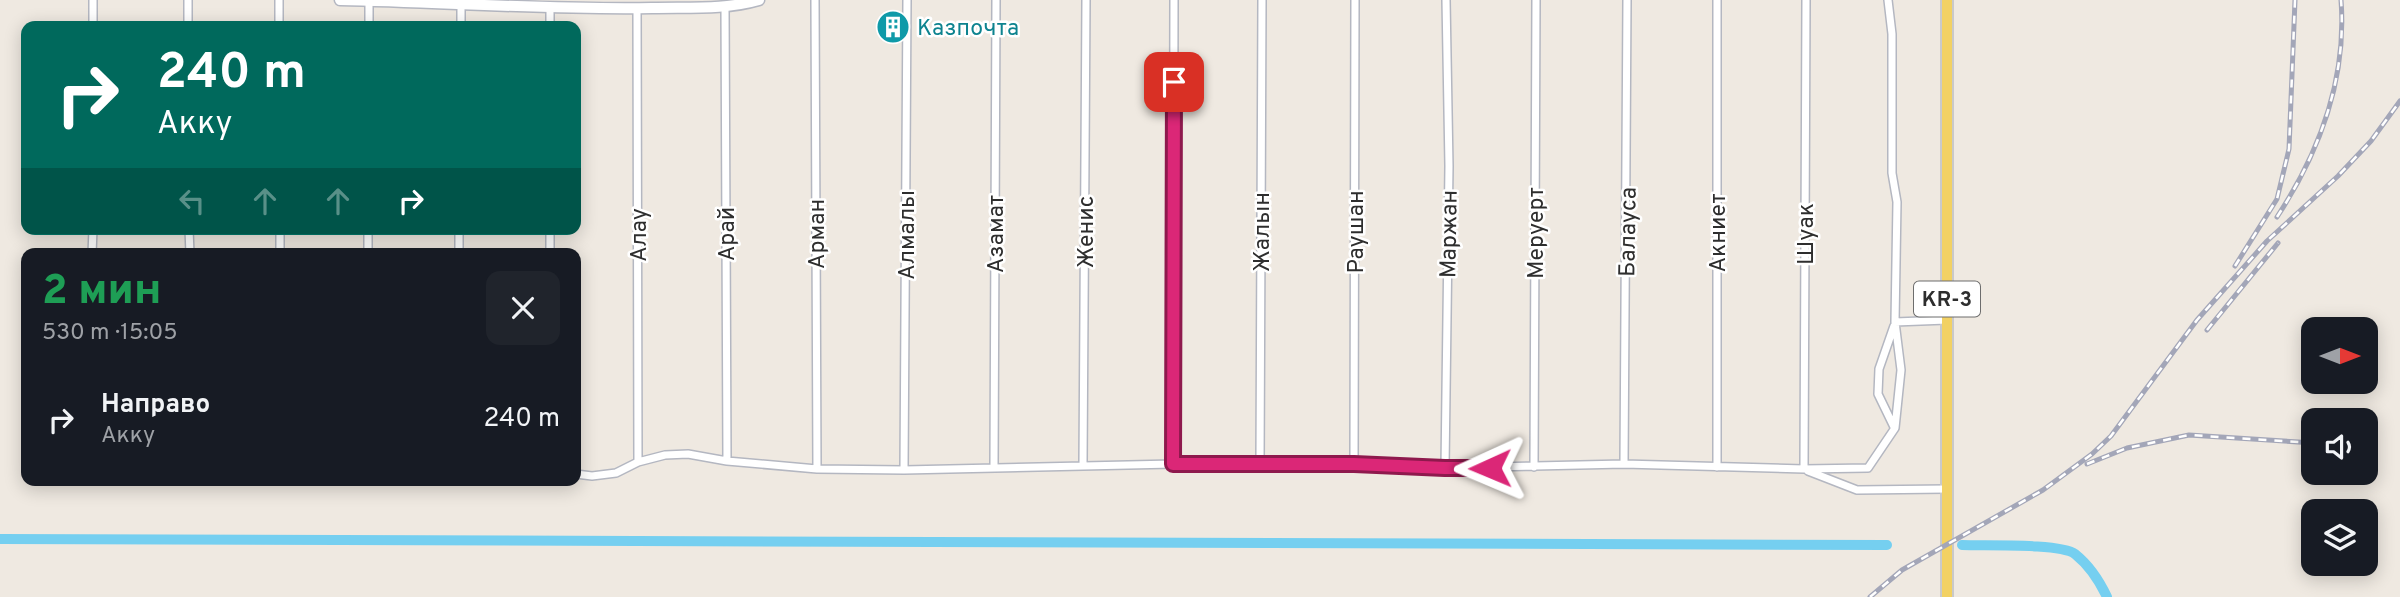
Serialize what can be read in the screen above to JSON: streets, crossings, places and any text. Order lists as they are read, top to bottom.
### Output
{
  "streets": {
    "main road": ["KR-3"],
    "street": [
      "Женис",
      "Жалын",
      "Раушан",
      "Балауса",
      "Меруерт",
      "Акниет",
      "Арай",
      "Арман",
      "Азамат",
      "Маржан",
      "Шуак",
      "Алау",
      "Алмалы"
    ]
  },
  "places": {
    "building": ["Казпочта"]
  },
  "north": "right",
  "page": {
    "turn": ["240 m", "Акку"],
    "heading": ["2 мин", "530 m · 15:05"],
    "list": [
      {
        "name": "Направо",
        "note": "Акку",
        "value": "240 m"
      }
    ]
  }
}
